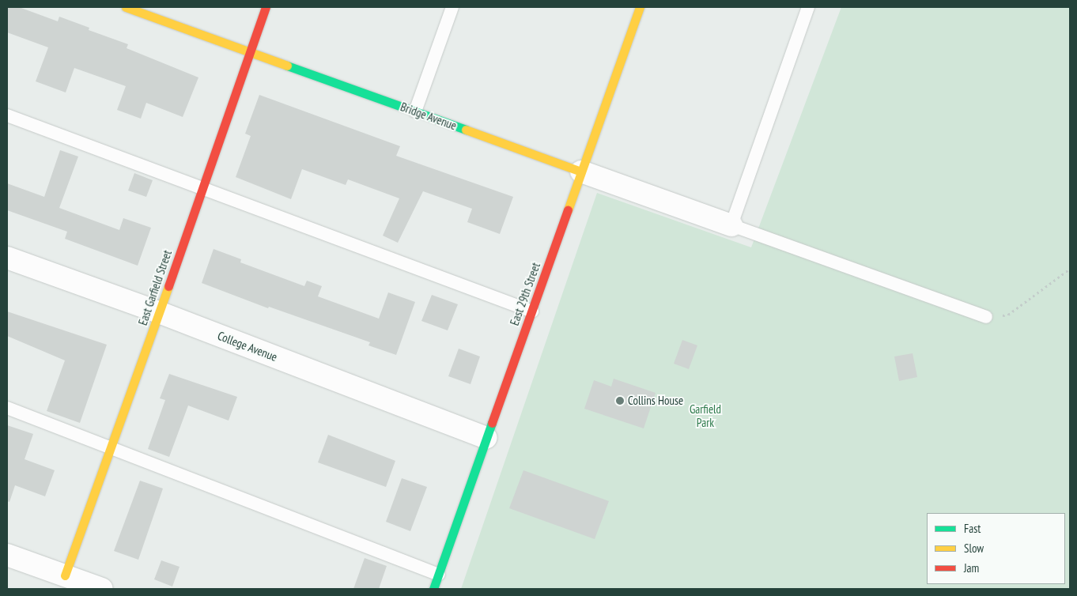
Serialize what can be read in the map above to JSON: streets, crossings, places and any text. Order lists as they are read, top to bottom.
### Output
{
  "streets": {
    "street": [
      "Bridge Avenue",
      "East Garfield Street",
      "East 29th Street",
      "College Avenue"
    ]
  },
  "crossings": [
    ["Bridge Avenue", "East Garfield Street"],
    ["Bridge Avenue", "East 29th Street"],
    ["East Garfield Street", "College Avenue"],
    ["East 29th Street", "College Avenue"]
  ],
  "parks": ["Garfield Park"],
  "places": ["Collins House"],
  "legend": ["Fast", "Slow", "Jam"]
}
